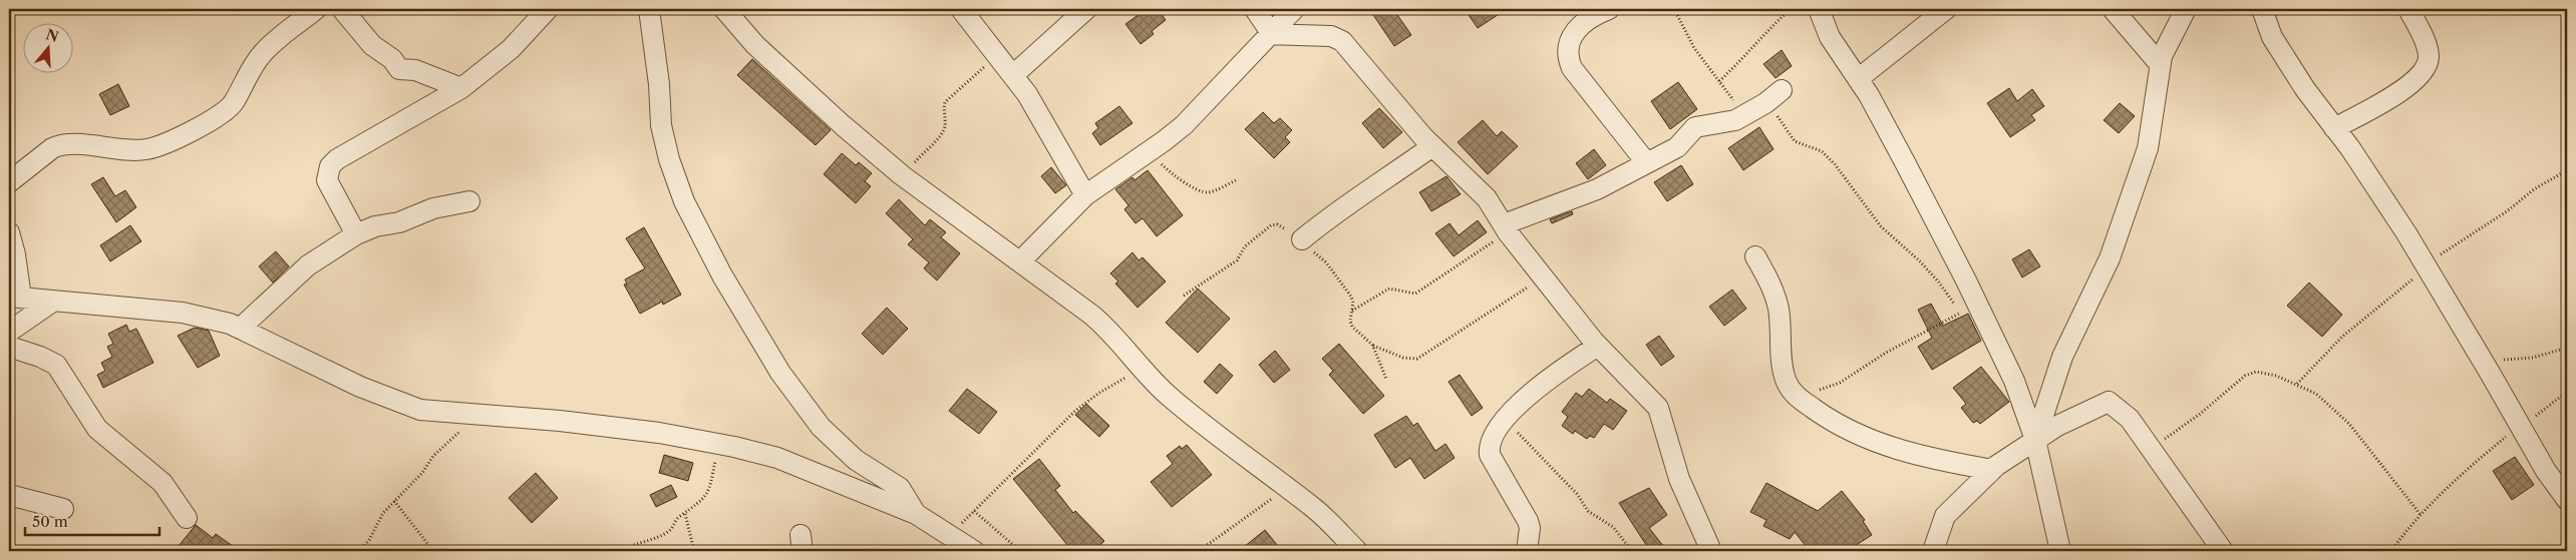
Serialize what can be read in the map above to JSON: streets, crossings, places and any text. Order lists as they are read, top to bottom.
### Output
{
  "scale_bar": "50 m",
  "north": "top"
}
